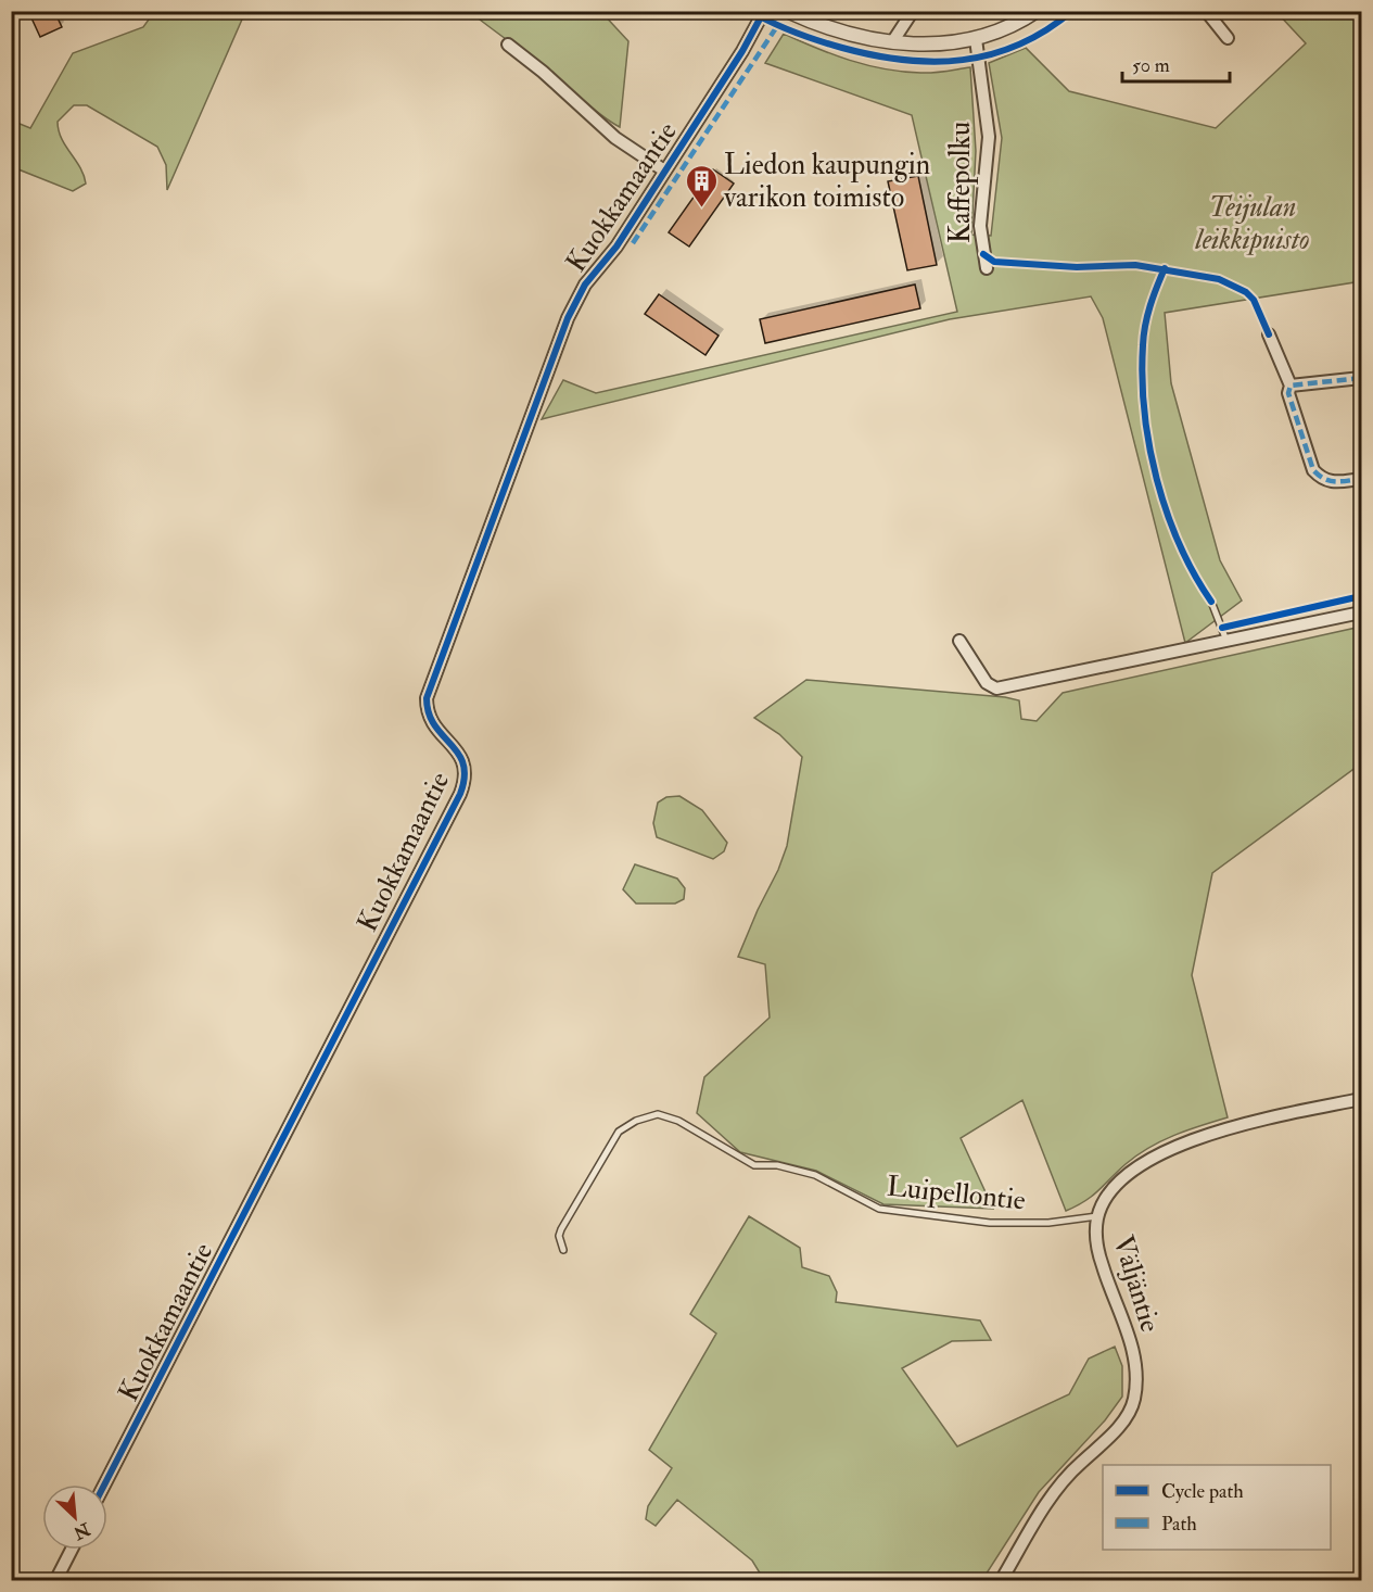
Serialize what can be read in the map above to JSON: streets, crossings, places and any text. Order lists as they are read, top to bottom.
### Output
{
  "streets": {
    "street": ["Kaffepolku", "Kuokkamaantie", "Väljäntie"],
    "lane": ["Luipellontie"]
  },
  "crossings": [
    ["Luipellontie", "Väljäntie"]
  ],
  "parks": ["Teijulan leikkipuisto"],
  "places": {
    "building": ["Liedon kaupungin varikon toimisto"]
  },
  "legend": ["Cycle path", "Path"],
  "scale_bar": "50 m",
  "north": "bottom right"
}
